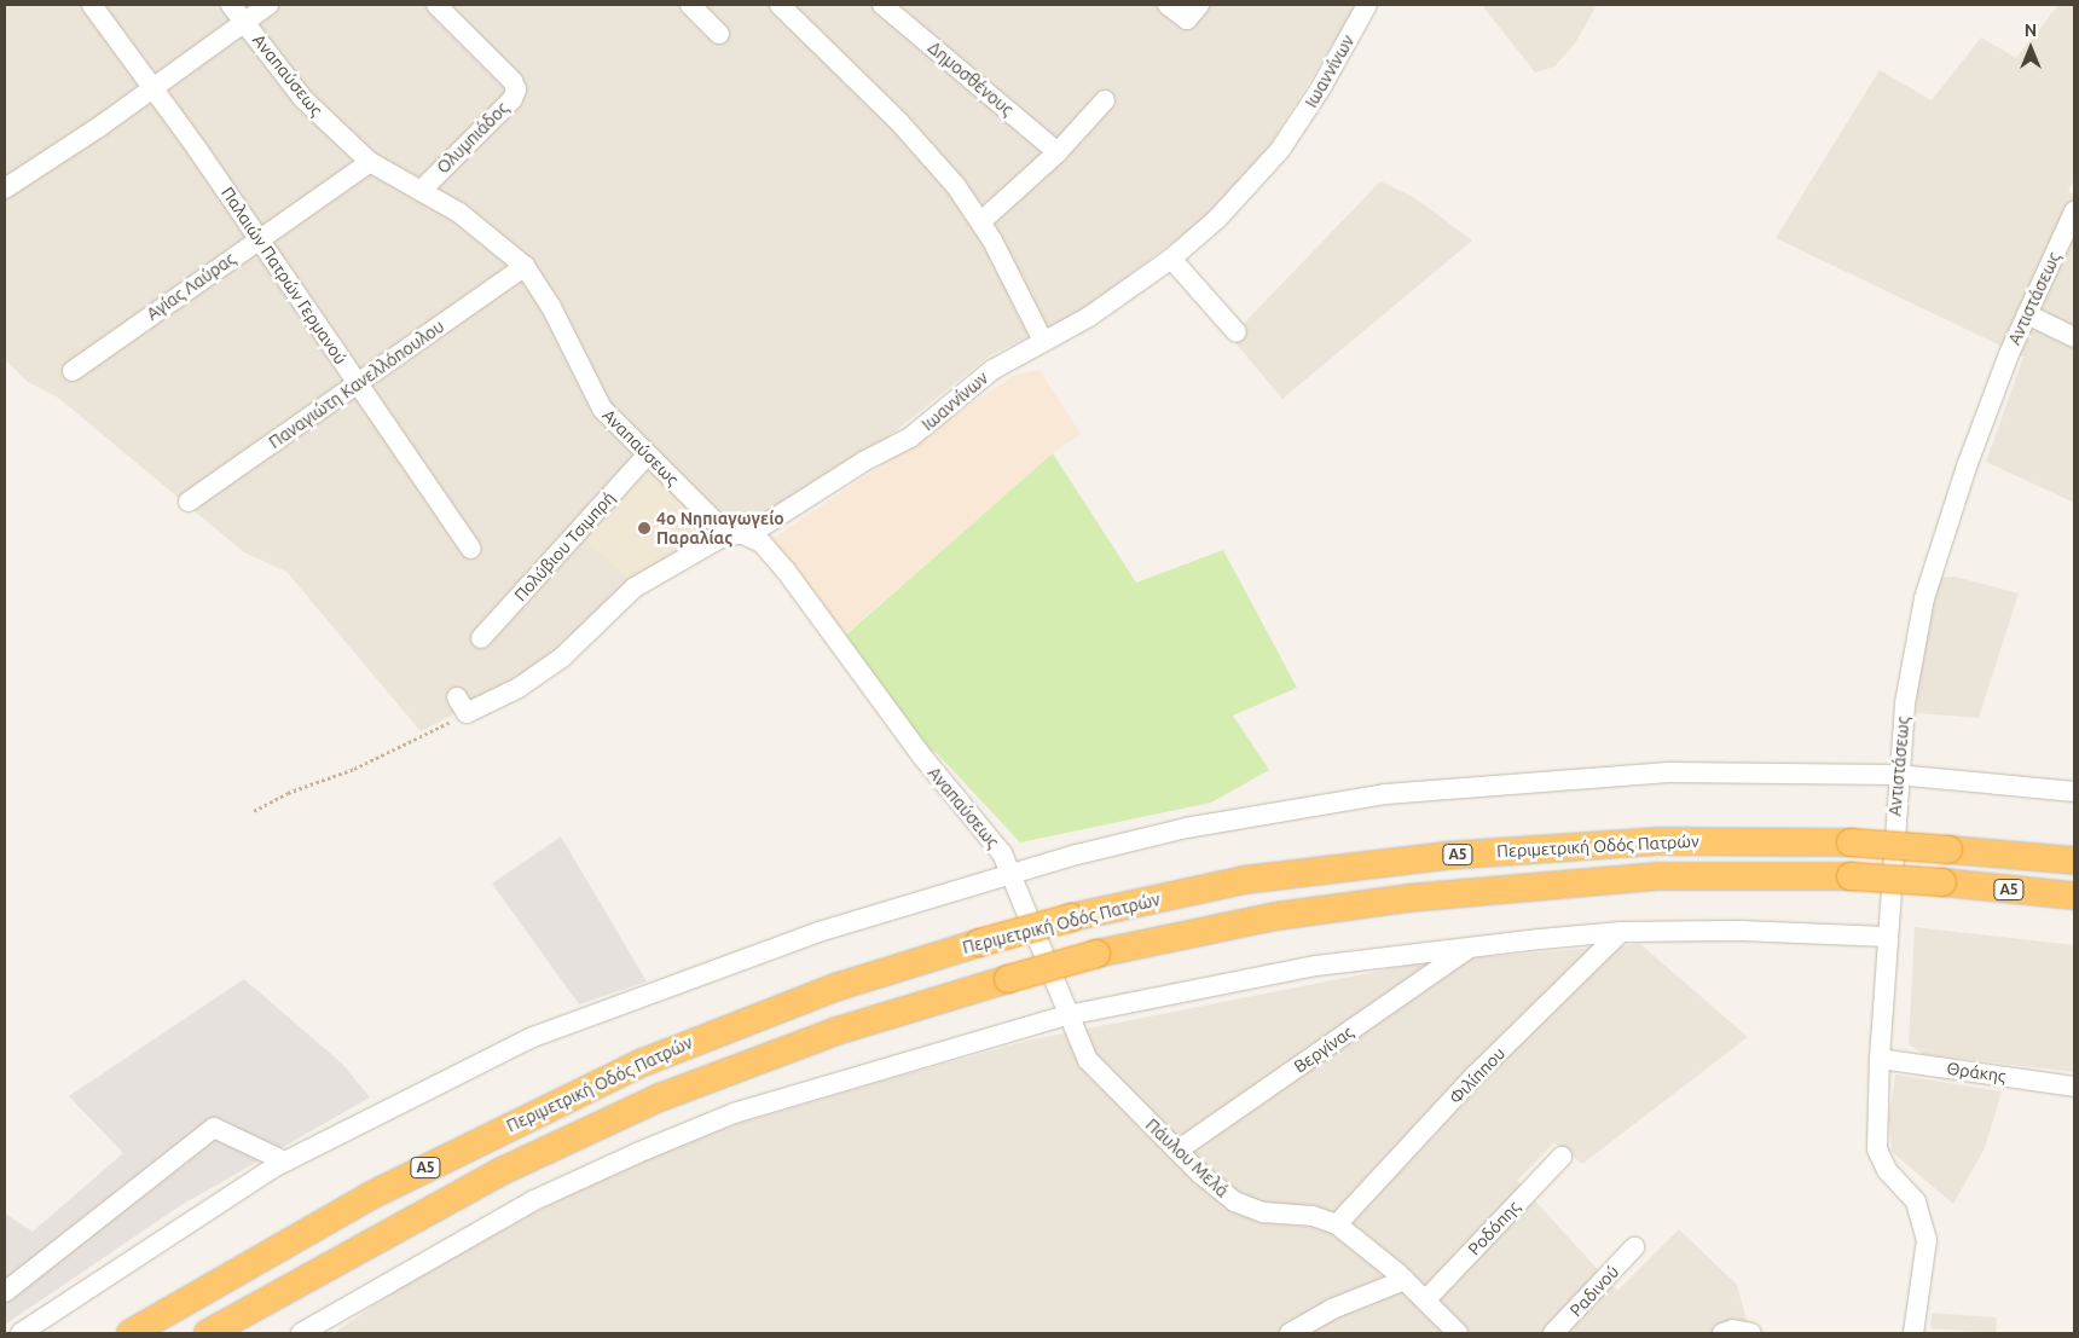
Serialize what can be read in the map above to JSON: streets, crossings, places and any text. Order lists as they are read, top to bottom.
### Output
{
  "streets": {
    "highway": ["Περιμετρική Οδός Πατρών", "Α5"],
    "street": [
      "Ιωαννίνων",
      "Αναπαύσεως",
      "Δημοσθένους",
      "Ολυμπιάδος",
      "Παλαιών Πατρών Γερμανού",
      "Αγίας Λαύρας",
      "Αντιστάσεως",
      "Παναγιώτη Κανελλόπουλου",
      "Πολύβιου Τσιμπρή",
      "Βεργίνας",
      "Θράκης",
      "Φιλίππου",
      "Πάυλου Μελά",
      "Ροδόπης",
      "Ραδινού"
    ]
  },
  "crossings": [
    ["Ιωαννίνων", "Αναπαύσεως"],
    ["Αναπαύσεως", "Ολυμπιάδος"],
    ["Αναπαύσεως", "Αγίας Λαύρας"],
    ["Αναπαύσεως", "Παναγιώτη Κανελλόπουλου"],
    ["Αναπαύσεως", "Πολύβιου Τσιμπρή"],
    ["Αναπαύσεως", "Πάυλου Μελά"],
    ["Παλαιών Πατρών Γερμανού", "Αγίας Λαύρας"],
    ["Παλαιών Πατρών Γερμανού", "Παναγιώτη Κανελλόπουλου"],
    ["Αντιστάσεως", "Θράκης"],
    ["Βεργίνας", "Πάυλου Μελά"],
    ["Φιλίππου", "Πάυλου Μελά"],
    ["Πάυλου Μελά", "Ροδόπης"]
  ],
  "places": ["4o Νηπιαγωγείο Παραλίας"],
  "north": "top"
}
